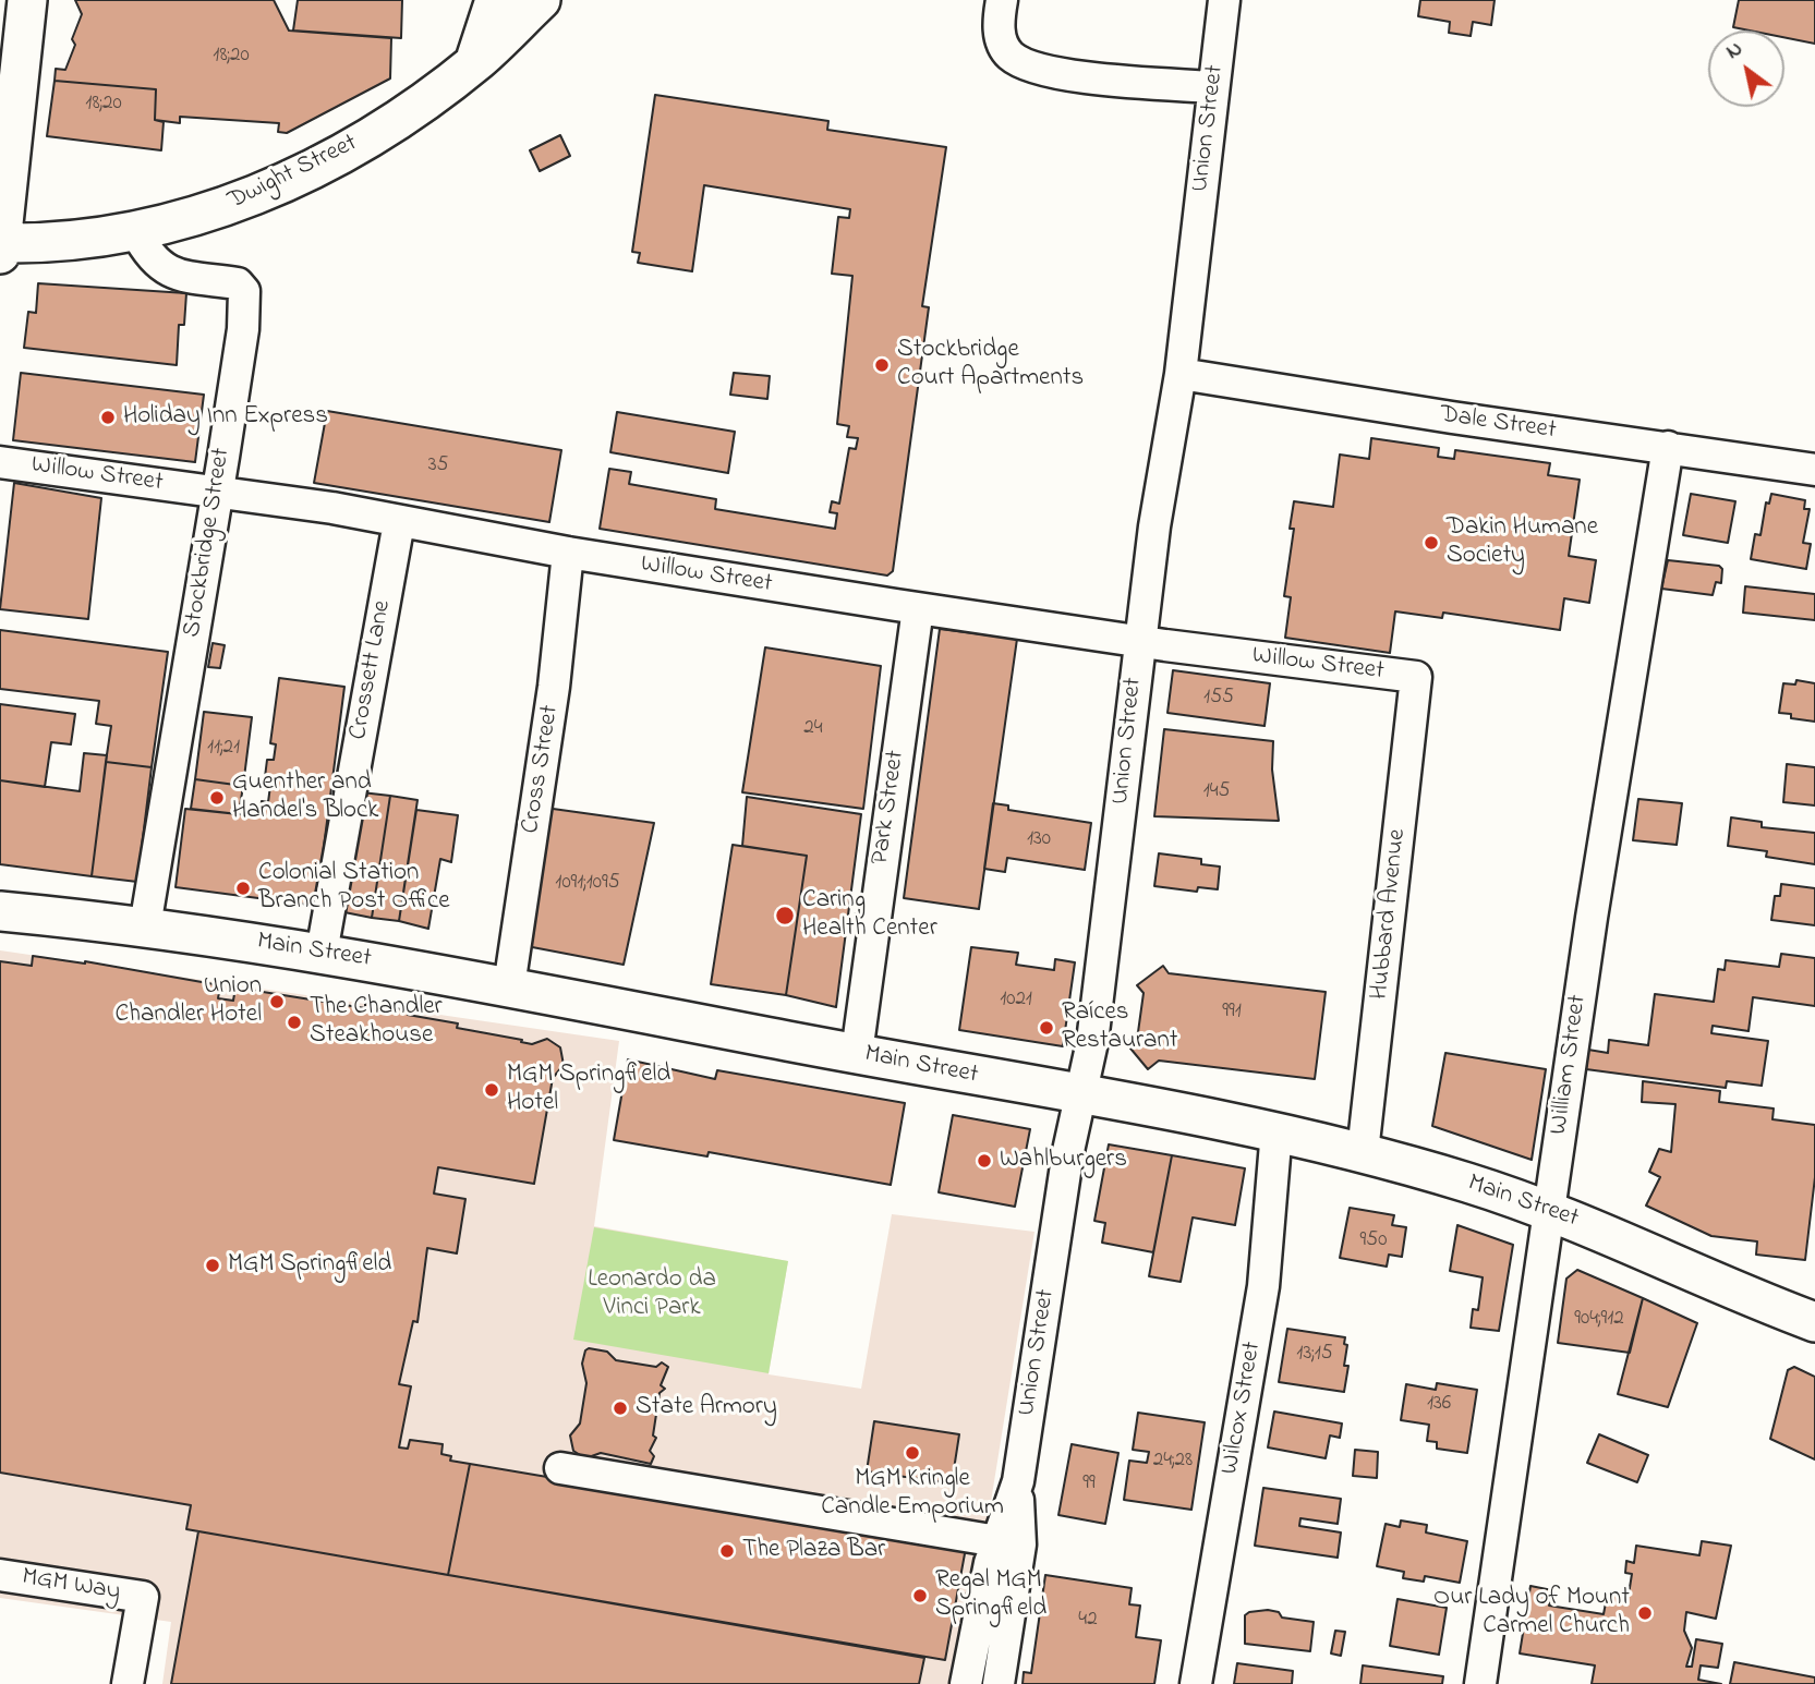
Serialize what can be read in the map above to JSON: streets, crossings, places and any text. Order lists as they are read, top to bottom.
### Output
{
  "streets": {
    "main road": ["Dwight Street", "Main Street"],
    "street": [
      "Union Street",
      "Dale Street",
      "Willow Street",
      "Stockbridge Street",
      "Crossett Lane",
      "Cross Street",
      "Park Street",
      "Hubbard Avenue",
      "William Street",
      "Wilcox Street",
      "MGM Way"
    ]
  },
  "crossings": [
    ["Union Street", "Dale Street"],
    ["Union Street", "Willow Street"],
    ["Union Street", "Main Street"],
    ["Dwight Street", "Stockbridge Street"],
    ["Dale Street", "William Street"],
    ["Willow Street", "Stockbridge Street"],
    ["Willow Street", "Crossett Lane"],
    ["Willow Street", "Cross Street"],
    ["Willow Street", "Park Street"],
    ["Willow Street", "Hubbard Avenue"],
    ["Stockbridge Street", "Main Street"],
    ["Crossett Lane", "Main Street"],
    ["Cross Street", "Main Street"],
    ["Park Street", "Main Street"],
    ["Hubbard Avenue", "Main Street"],
    ["Main Street", "William Street"],
    ["Main Street", "Wilcox Street"]
  ],
  "parks": ["Leonardo da Vinci Park"],
  "places": [
    "Stockbridge Court Apartments",
    "Holiday Inn Express",
    "Dakin Humane Society",
    "Guenther and Handel's Block",
    "Colonial Station Branch Post Office",
    "Caring Health Center",
    "Union Chandler Hotel",
    "The Chandler Steakhouse",
    "Raíces Restaurant",
    "MGM Springfield Hotel",
    "Wahlburgers",
    "MGM Springfield",
    "State Armory",
    "MGM Kringle Candle Emporium",
    "The Plaza Bar",
    "Regal MGM Springfield",
    "Our Lady of Mount Carmel Church"
  ],
  "house_numbers": [
    "18;20",
    "18;20",
    "35",
    "155",
    "24",
    "11;21",
    "145",
    "130",
    "1091;1095",
    "1021",
    "991",
    "950",
    "904;912",
    "13;15",
    "136",
    "24;28",
    "99",
    "42"
  ],
  "north": "top left"
}
